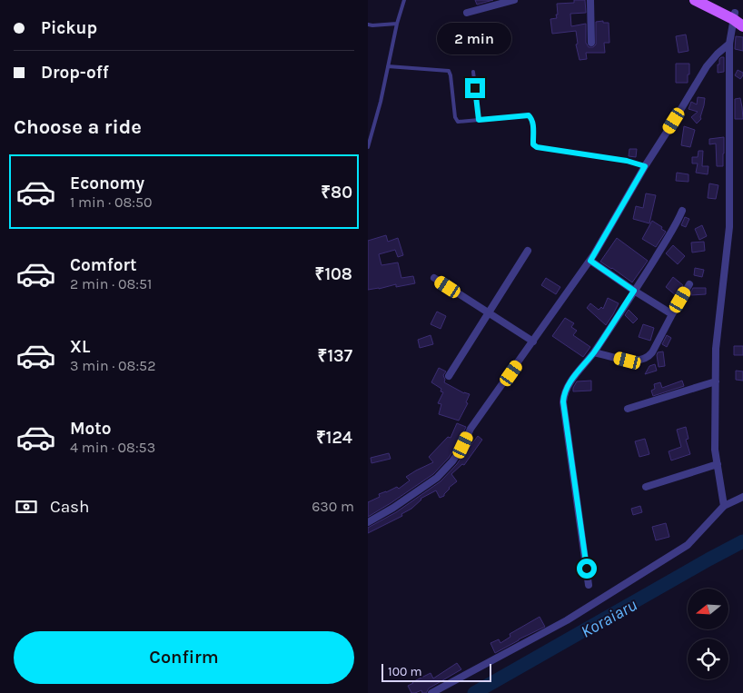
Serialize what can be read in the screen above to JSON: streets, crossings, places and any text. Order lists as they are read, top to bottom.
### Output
{
  "water": ["Koraiaru"],
  "scale_bar": "100 m",
  "north": "left",
  "page": {
    "banner": ["Pickup", "Drop-off"],
    "bubble": "2 min",
    "heading": "Choose a ride",
    "list": [
      {
        "name": "Economy",
        "note": "1 min · 08:50",
        "value": "₹80"
      },
      {
        "name": "Comfort",
        "note": "2 min · 08:51",
        "value": "₹108"
      },
      {
        "name": "XL",
        "note": "3 min · 08:52",
        "value": "₹137"
      },
      {
        "name": "Moto",
        "note": "4 min · 08:53",
        "value": "₹124"
      }
    ],
    "pay": ["Cash", "630 m"],
    "buttons": "Confirm",
    "scale": "100 m"
  }
}
